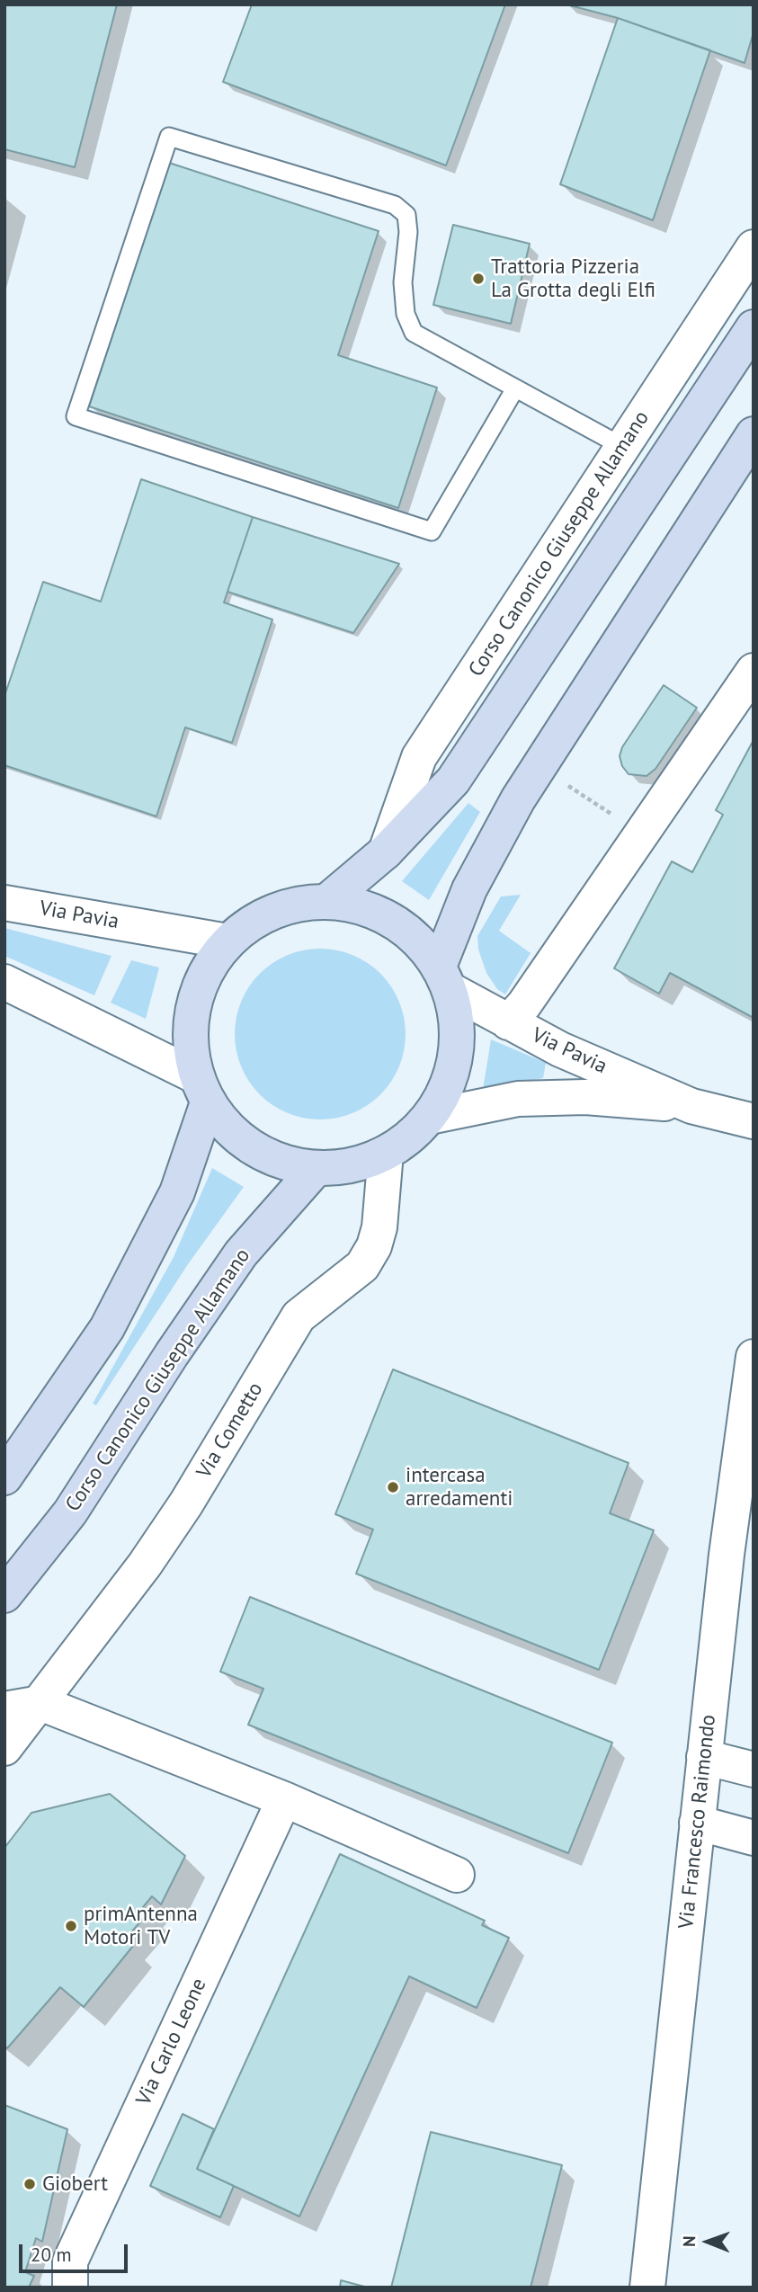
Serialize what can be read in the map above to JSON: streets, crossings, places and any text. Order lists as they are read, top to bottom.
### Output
{
  "streets": {
    "main road": ["Corso Canonico Giuseppe Allamano"],
    "street": [
      "Via Pavia",
      "Via Cometto",
      "Via Francesco Raimondo",
      "Via Carlo Leone"
    ]
  },
  "places": [
    "Trattoria Pizzeria La Grotta degli Elfi",
    "intercasa arredamenti",
    "primAntenna Motori TV",
    "Giobert"
  ],
  "scale_bar": "20 m",
  "north": "left"
}
